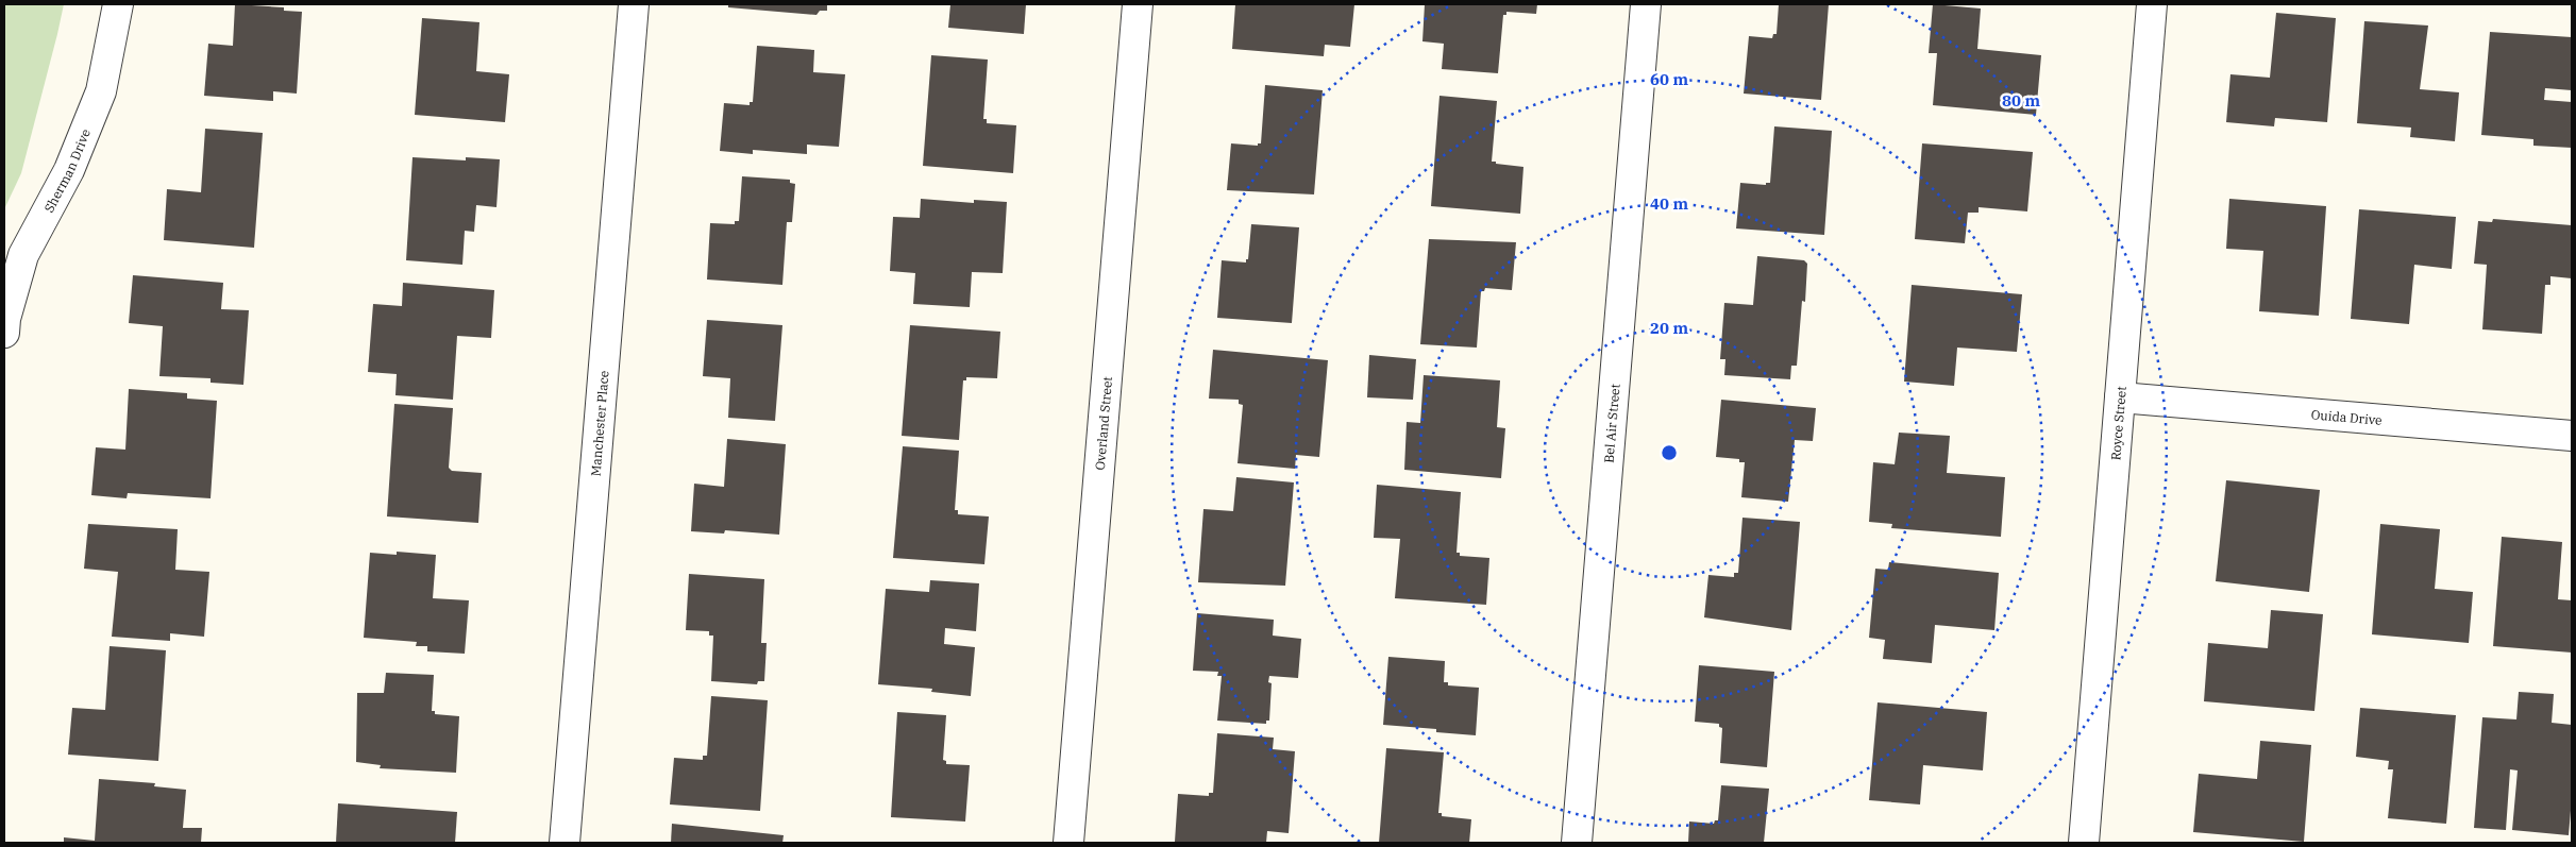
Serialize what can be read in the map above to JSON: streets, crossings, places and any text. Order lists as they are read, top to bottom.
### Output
{
  "streets": {
    "street": [
      "Sherman Drive",
      "Ouida Drive",
      "Manchester Place",
      "Overland Street",
      "Bel Air Street",
      "Royce Street"
    ]
  },
  "crossings": [
    ["Ouida Drive", "Royce Street"]
  ],
  "rings": [
    "60 m",
    "80 m",
    "40 m",
    "20 m"
  ]
}
